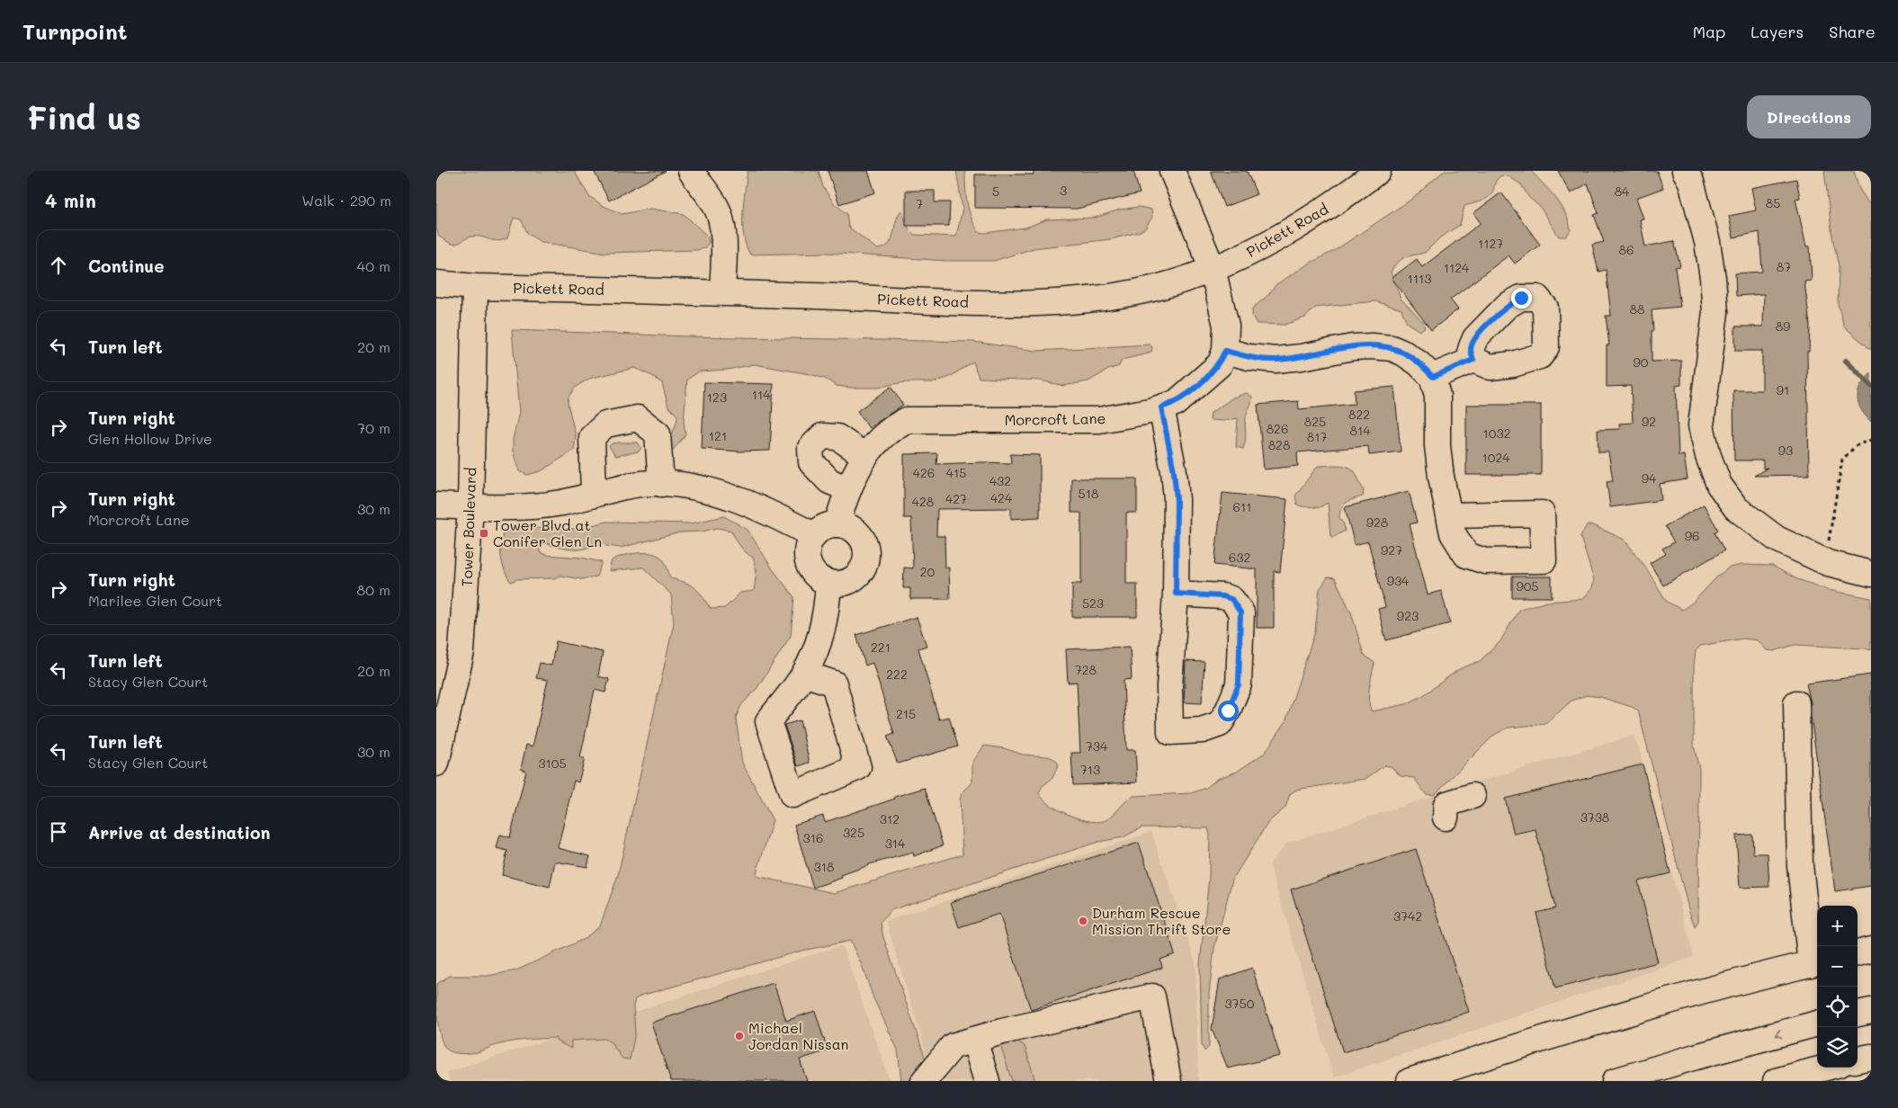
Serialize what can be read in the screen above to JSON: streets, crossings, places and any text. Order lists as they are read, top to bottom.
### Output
{
  "streets": {
    "street": ["Pickett Road", "Morcroft Lane", "Tower Boulevard"]
  },
  "crossings": [
    ["Pickett Road", "Morcroft Lane"],
    ["Pickett Road", "Tower Boulevard"]
  ],
  "places": {
    "transit": ["Tower Blvd at Conifer Glen Ln"],
    "other": ["Durham Rescue Mission Thrift Store", "Michael Jordan Nissan"]
  },
  "house_numbers": [
    "3",
    "5",
    "84",
    "85",
    "7",
    "1127",
    "86",
    "87",
    "1124",
    "1113",
    "88",
    "89",
    "90",
    "91",
    "114",
    "123",
    "822",
    "825",
    "92",
    "826",
    "814",
    "1032",
    "121",
    "817",
    "828",
    "93",
    "1024",
    "426",
    "415",
    "94",
    "432",
    "518",
    "424",
    "427",
    "428",
    "611",
    "928",
    "96",
    "927",
    "632",
    "20",
    "934",
    "905",
    "523",
    "923",
    "221",
    "728",
    "222",
    "215",
    "734",
    "3105",
    "713",
    "3738",
    "312",
    "325",
    "316",
    "314",
    "318",
    "3742",
    "3750"
  ],
  "page": {
    "header": "Turnpoint",
    "nav": ["Map", "Layers", "Share"],
    "buttons": "Directions",
    "title": "Find us",
    "heading": ["4 min", "Walk · 290 m"],
    "list": [
      ["Continue", "40 m"],
      ["Turn left", "20 m"],
      ["Turn right", "Glen Hollow Drive", "70 m"],
      ["Turn right", "Morcroft Lane", "30 m"],
      ["Turn right", "Marilee Glen Court", "80 m"],
      ["Turn left", "Stacy Glen Court", "20 m"],
      ["Turn left", "Stacy Glen Court", "30 m"],
      "Arrive at destination"
    ],
    "map_buttons": ["+", "−"]
  }
}
